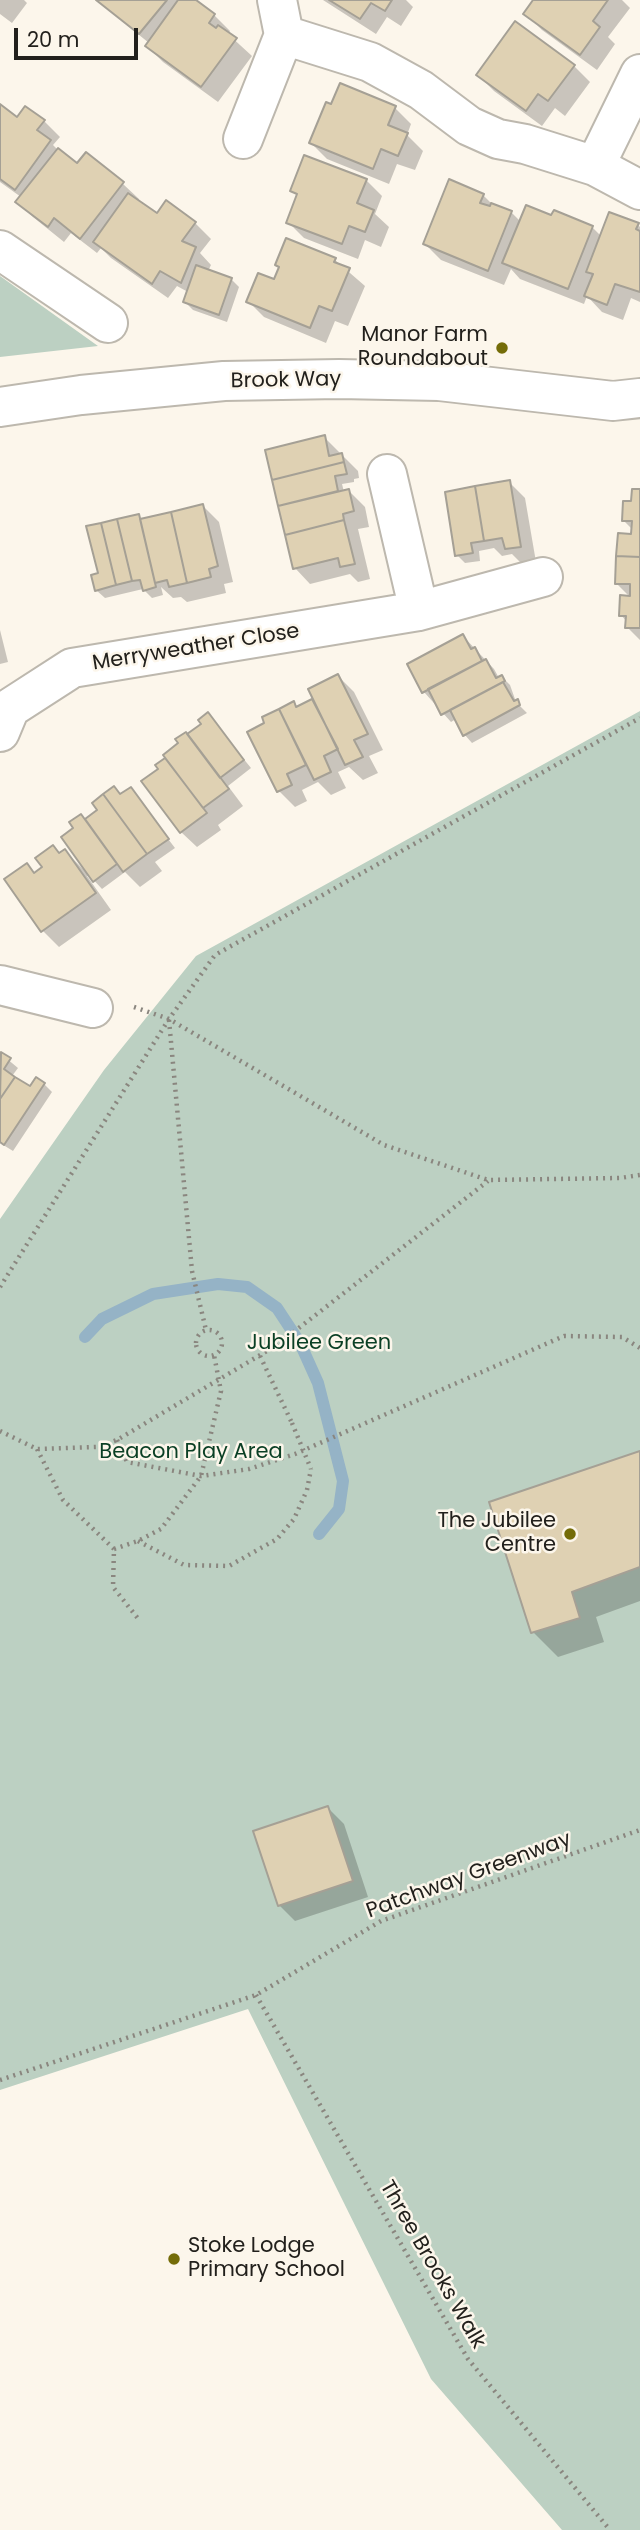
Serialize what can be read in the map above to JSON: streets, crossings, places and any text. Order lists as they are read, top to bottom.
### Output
{
  "streets": {
    "street": ["Brook Way", "Merryweather Close"],
    "path": ["Patchway Greenway", "Three Brooks Walk"]
  },
  "crossings": [
    ["Patchway Greenway", "Three Brooks Walk"]
  ],
  "parks": ["Jubilee Green", "Beacon Play Area"],
  "places": ["Manor Farm Roundabout", "The Jubilee Centre", "Stoke Lodge Primary School"],
  "scale_bar": "20 m"
}
